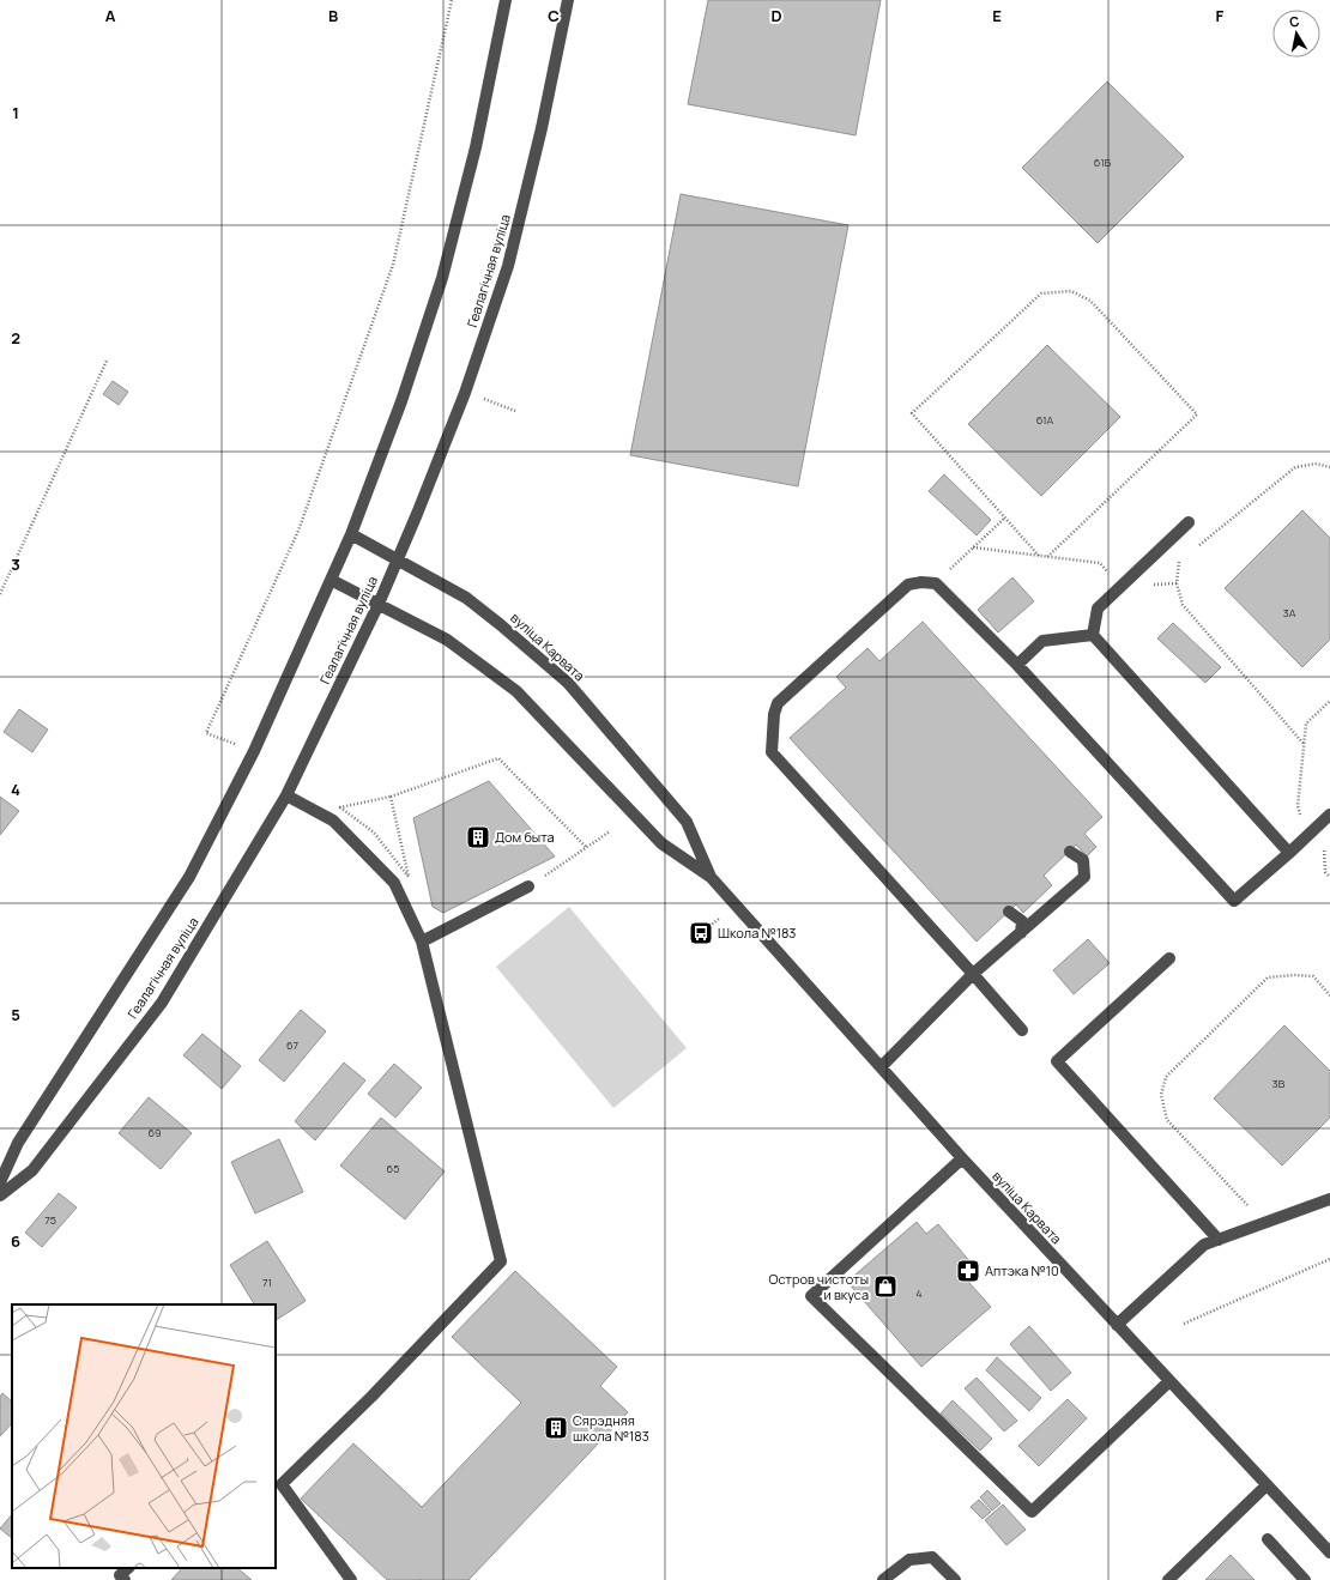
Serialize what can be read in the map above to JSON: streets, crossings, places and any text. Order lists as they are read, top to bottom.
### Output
{
  "streets": {
    "street": ["Геалагічная вуліца", "вуліца Карвата"]
  },
  "crossings": [
    ["Геалагічная вуліца", "вуліца Карвата"]
  ],
  "places": {
    "building": ["Дом быта", "Сярэдняя школа №183"],
    "bus stop": ["Школа №183"],
    "pharmacy": ["Аптэка №10"],
    "shop": ["Остров чистоты и вкуса"]
  },
  "house_numbers": [
    "61Б",
    "61А",
    "3А",
    "67",
    "3В",
    "69",
    "65",
    "75",
    "71",
    "4"
  ],
  "north": "top",
  "grid": {
    "columns": [
      "A",
      "B",
      "C",
      "D",
      "E",
      "F"
    ],
    "rows": [
      "1",
      "2",
      "3",
      "4",
      "5",
      "6"
    ]
  }
}
